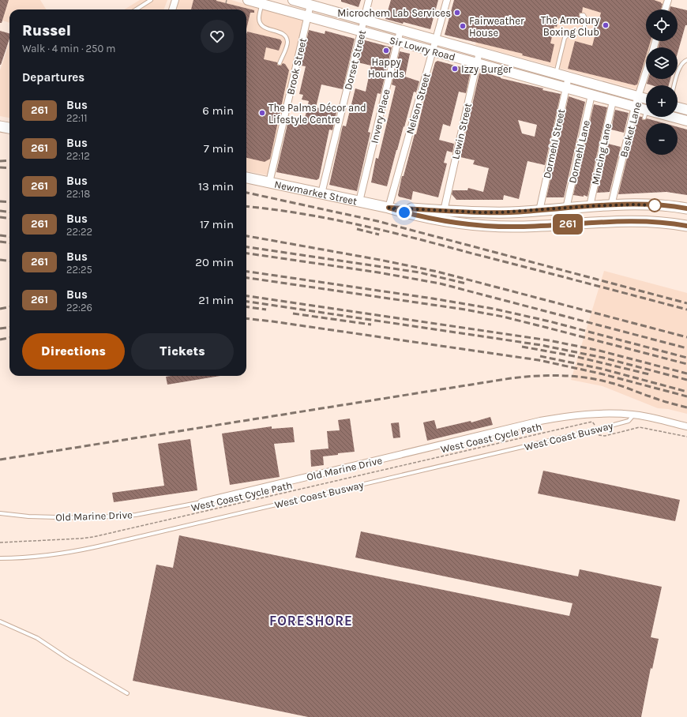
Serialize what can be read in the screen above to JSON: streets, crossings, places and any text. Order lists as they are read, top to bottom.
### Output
{
  "streets": {
    "main road": ["Sir Lowry Road", "Newmarket Street"],
    "street": [
      "Dorset Street",
      "Brook Street",
      "Nelson Street",
      "Invery Place",
      "Basket Lane",
      "Lewin Street",
      "Dormehl Street",
      "Dormehl Lane",
      "Mincing Lane",
      "Old Marine Drive"
    ],
    "lane": ["West Coast Busway"],
    "path": ["West Coast Cycle Path"]
  },
  "crossings": [
    ["Sir Lowry Road", "Dorset Street"],
    ["Sir Lowry Road", "Brook Street"],
    ["Sir Lowry Road", "Nelson Street"],
    ["Sir Lowry Road", "Invery Place"],
    ["Sir Lowry Road", "Basket Lane"],
    ["Sir Lowry Road", "Lewin Street"],
    ["Sir Lowry Road", "Dormehl Street"],
    ["Sir Lowry Road", "Dormehl Lane"],
    ["Sir Lowry Road", "Mincing Lane"],
    ["Dorset Street", "Newmarket Street"],
    ["Brook Street", "Newmarket Street"],
    ["Nelson Street", "Newmarket Street"],
    ["Invery Place", "Newmarket Street"],
    ["Basket Lane", "Newmarket Street"],
    ["Lewin Street", "Newmarket Street"],
    ["Dormehl Street", "Newmarket Street"],
    ["Dormehl Lane", "Newmarket Street"],
    ["Mincing Lane", "Newmarket Street"],
    ["West Coast Busway", "Old Marine Drive"]
  ],
  "districts": ["FORESHORE"],
  "places": [
    "Microchem Lab Services",
    "The Armoury Boxing Club",
    "Fairweather House",
    "Happy Hounds",
    "Izzy Burger",
    "The Palms Décor and Lifestyle Centre"
  ],
  "lines": ["bus line 261"],
  "page": {
    "on_map": "261",
    "map_buttons": ["+", "−"],
    "heading": [
      ["Russel", "Walk · 4 min · 250 m"],
      "Departures"
    ],
    "list": [
      {
        "mark": "261",
        "name": "Bus",
        "note": "22:11",
        "value": "6 min"
      },
      {
        "mark": "261",
        "name": "Bus",
        "note": "22:12",
        "value": "7 min"
      },
      {
        "mark": "261",
        "name": "Bus",
        "note": "22:18",
        "value": "13 min"
      },
      {
        "mark": "261",
        "name": "Bus",
        "note": "22:22",
        "value": "17 min"
      },
      {
        "mark": "261",
        "name": "Bus",
        "note": "22:25",
        "value": "20 min"
      },
      {
        "mark": "261",
        "name": "Bus",
        "note": "22:26",
        "value": "21 min"
      }
    ],
    "buttons": ["Directions", "Tickets"]
  }
}
